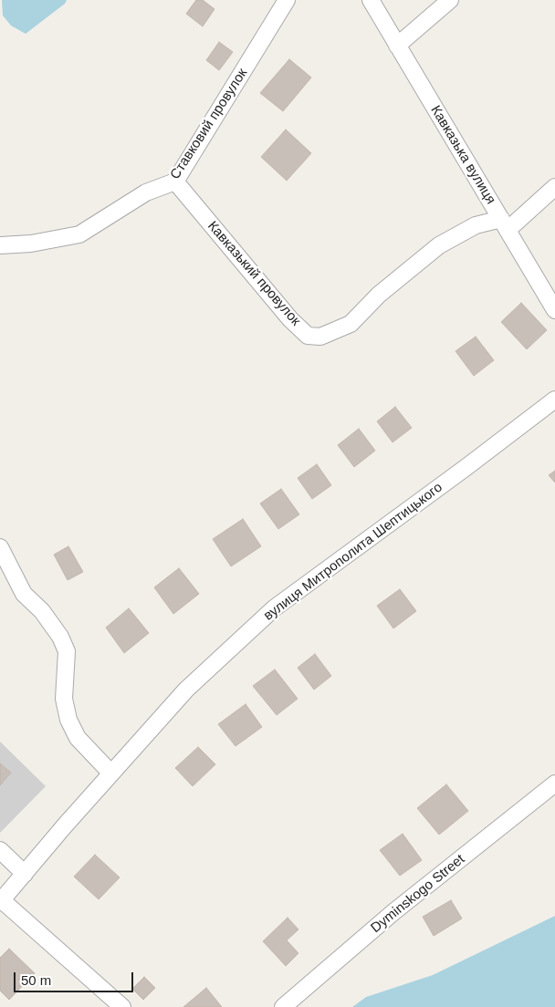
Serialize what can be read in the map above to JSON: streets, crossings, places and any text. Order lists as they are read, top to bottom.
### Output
{
  "streets": {
    "street": [
      "Ставковий провулок",
      "Кавказька вулиця",
      "Кавказький провулок",
      "вулиця Митрополита Шептицького",
      "Dyminskogo Street"
    ]
  },
  "crossings": [
    ["Ставковий провулок", "Кавказький провулок"],
    ["Кавказька вулиця", "Кавказький провулок"]
  ],
  "scale_bar": "50 m"
}
